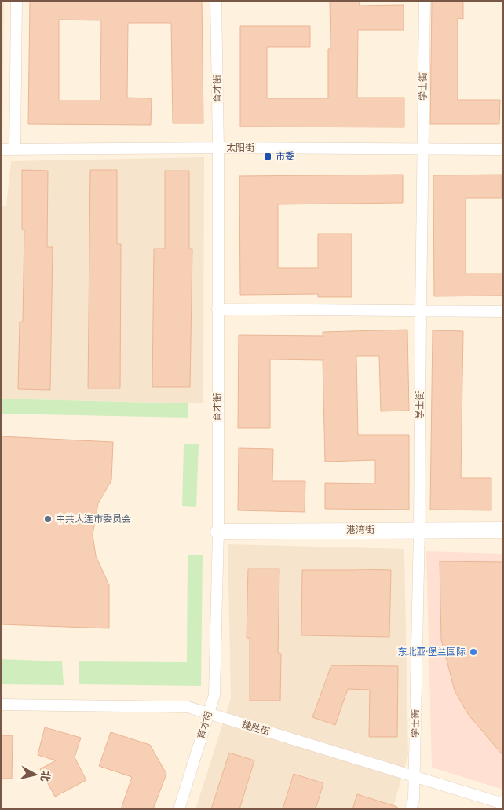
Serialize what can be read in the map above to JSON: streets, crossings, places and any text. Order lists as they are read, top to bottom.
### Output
{
  "streets": {
    "main road": ["港湾街"],
    "street": [
      "学士街",
      "育才街",
      "太阳街",
      "捷胜街"
    ]
  },
  "crossings": [
    ["学士街", "太阳街"],
    ["学士街", "港湾街"],
    ["学士街", "捷胜街"],
    ["育才街", "太阳街"],
    ["育才街", "港湾街"],
    ["育才街", "捷胜街"]
  ],
  "places": {
    "transit": ["市委"],
    "other": ["中共大连市委员会", "东北亚·堡兰国际"]
  },
  "north": "right"
}
